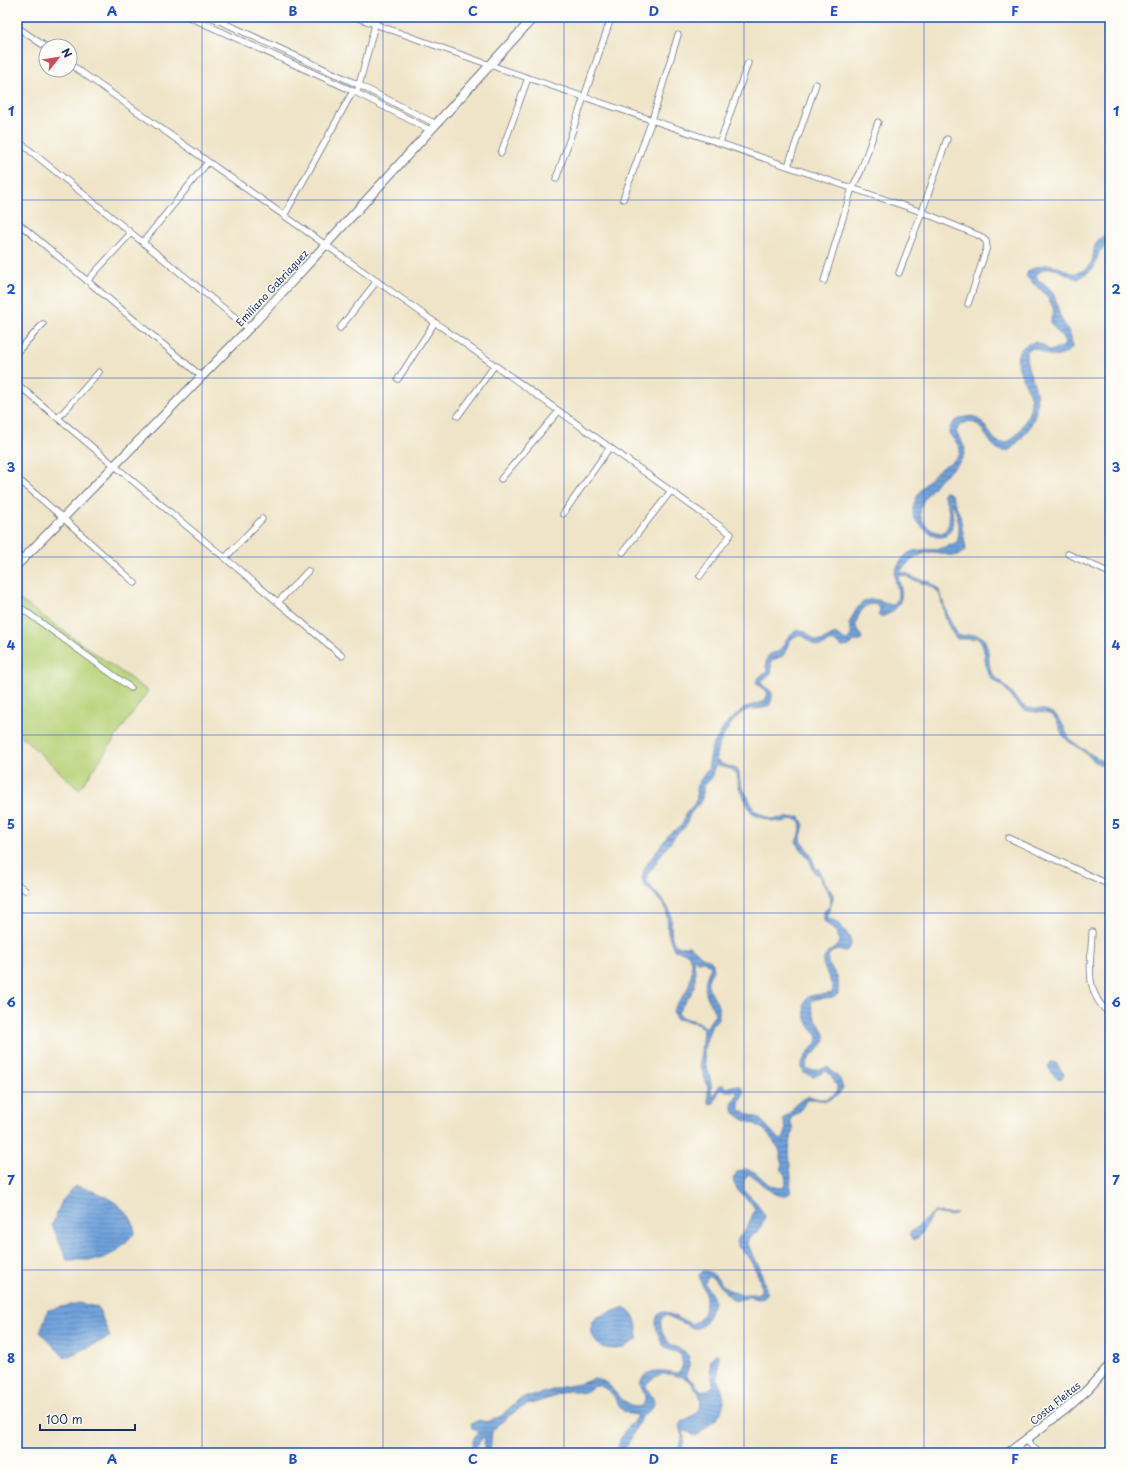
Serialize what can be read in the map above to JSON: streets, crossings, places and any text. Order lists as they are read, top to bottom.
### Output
{
  "streets": {
    "main road": ["Emiliano Gabriaguez", "Costa Fleitas"]
  },
  "scale_bar": "100 m",
  "north": "top right",
  "grid": {
    "columns": [
      "A",
      "B",
      "C",
      "D",
      "E",
      "F"
    ],
    "rows": [
      "1",
      "2",
      "3",
      "4",
      "5",
      "6",
      "7",
      "8"
    ]
  }
}
